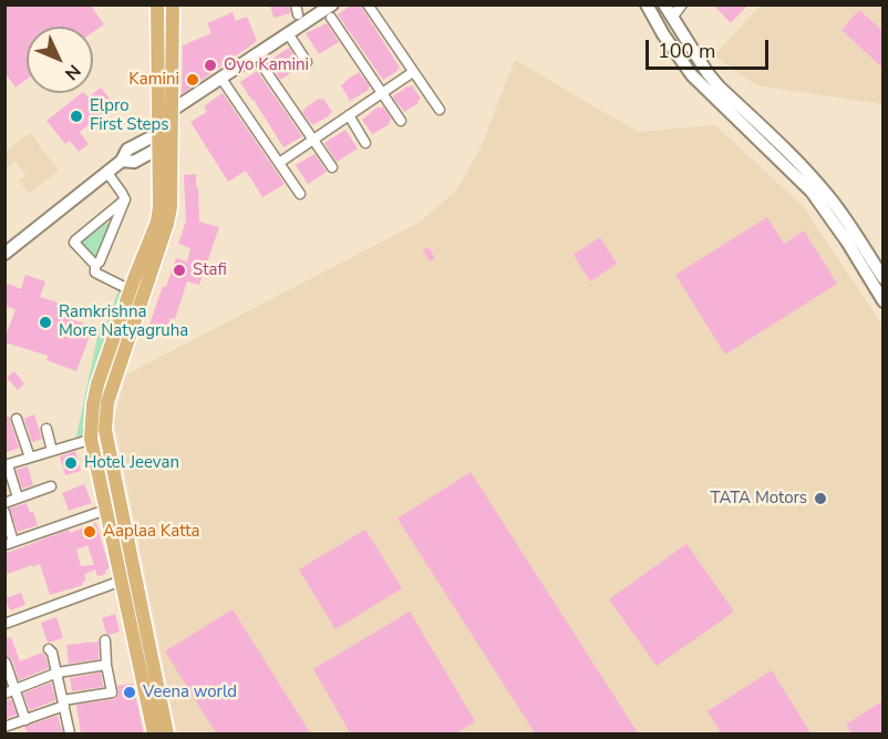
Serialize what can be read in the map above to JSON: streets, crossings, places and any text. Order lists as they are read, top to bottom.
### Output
{
  "places": [
    "Oyo Kamini",
    "Kamini",
    "Elpro First Steps",
    "Stafi",
    "Ramkrishna More Natyagruha",
    "Hotel Jeevan",
    "TATA Motors",
    "Aaplaa Katta",
    "Veena world"
  ],
  "scale_bar": "100 m",
  "north": "bottom right"
}
